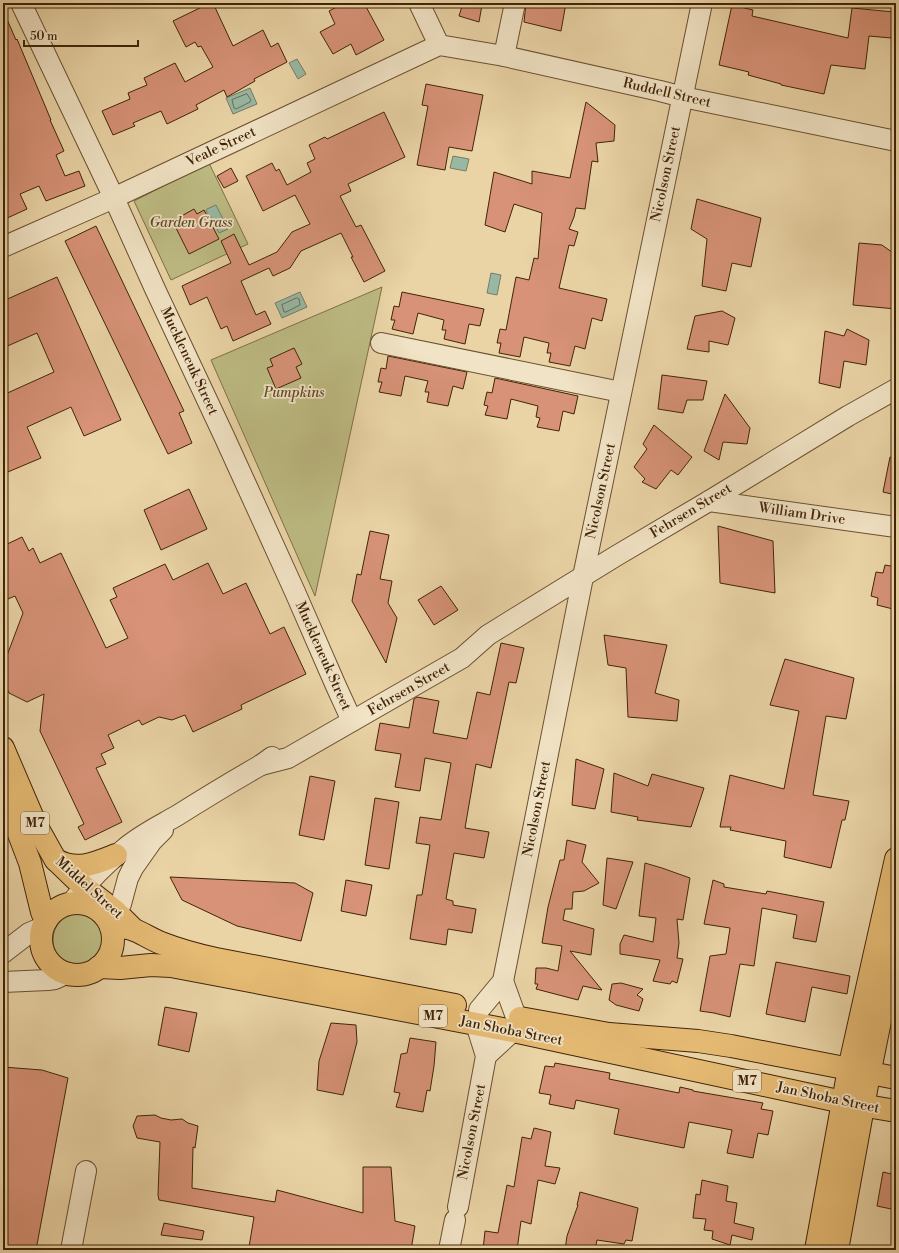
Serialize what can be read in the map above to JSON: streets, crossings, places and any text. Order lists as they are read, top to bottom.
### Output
{
  "streets": {
    "main road": ["M7", "Middel Street", "Jan Shoba Street"],
    "street": [
      "Ruddell Street",
      "Veale Street",
      "Nicolson Street",
      "Muckleneuk Street",
      "Fehrsen Street",
      "William Drive"
    ]
  },
  "crossings": [
    ["Ruddell Street", "Veale Street"],
    ["Ruddell Street", "Nicolson Street"],
    ["Veale Street", "Muckleneuk Street"],
    ["Nicolson Street", "Fehrsen Street"],
    ["Nicolson Street", "Jan Shoba Street"],
    ["Muckleneuk Street", "Fehrsen Street"],
    ["Fehrsen Street", "William Drive"],
    ["Fehrsen Street", "M7"],
    ["Fehrsen Street", "Middel Street"],
    ["Fehrsen Street", "Jan Shoba Street"],
    ["M7", "Middel Street"],
    ["M7", "Jan Shoba Street"],
    ["Middel Street", "Jan Shoba Street"]
  ],
  "parks": ["Garden Grass", "Pumpkins"],
  "scale_bar": "50 m"
}
